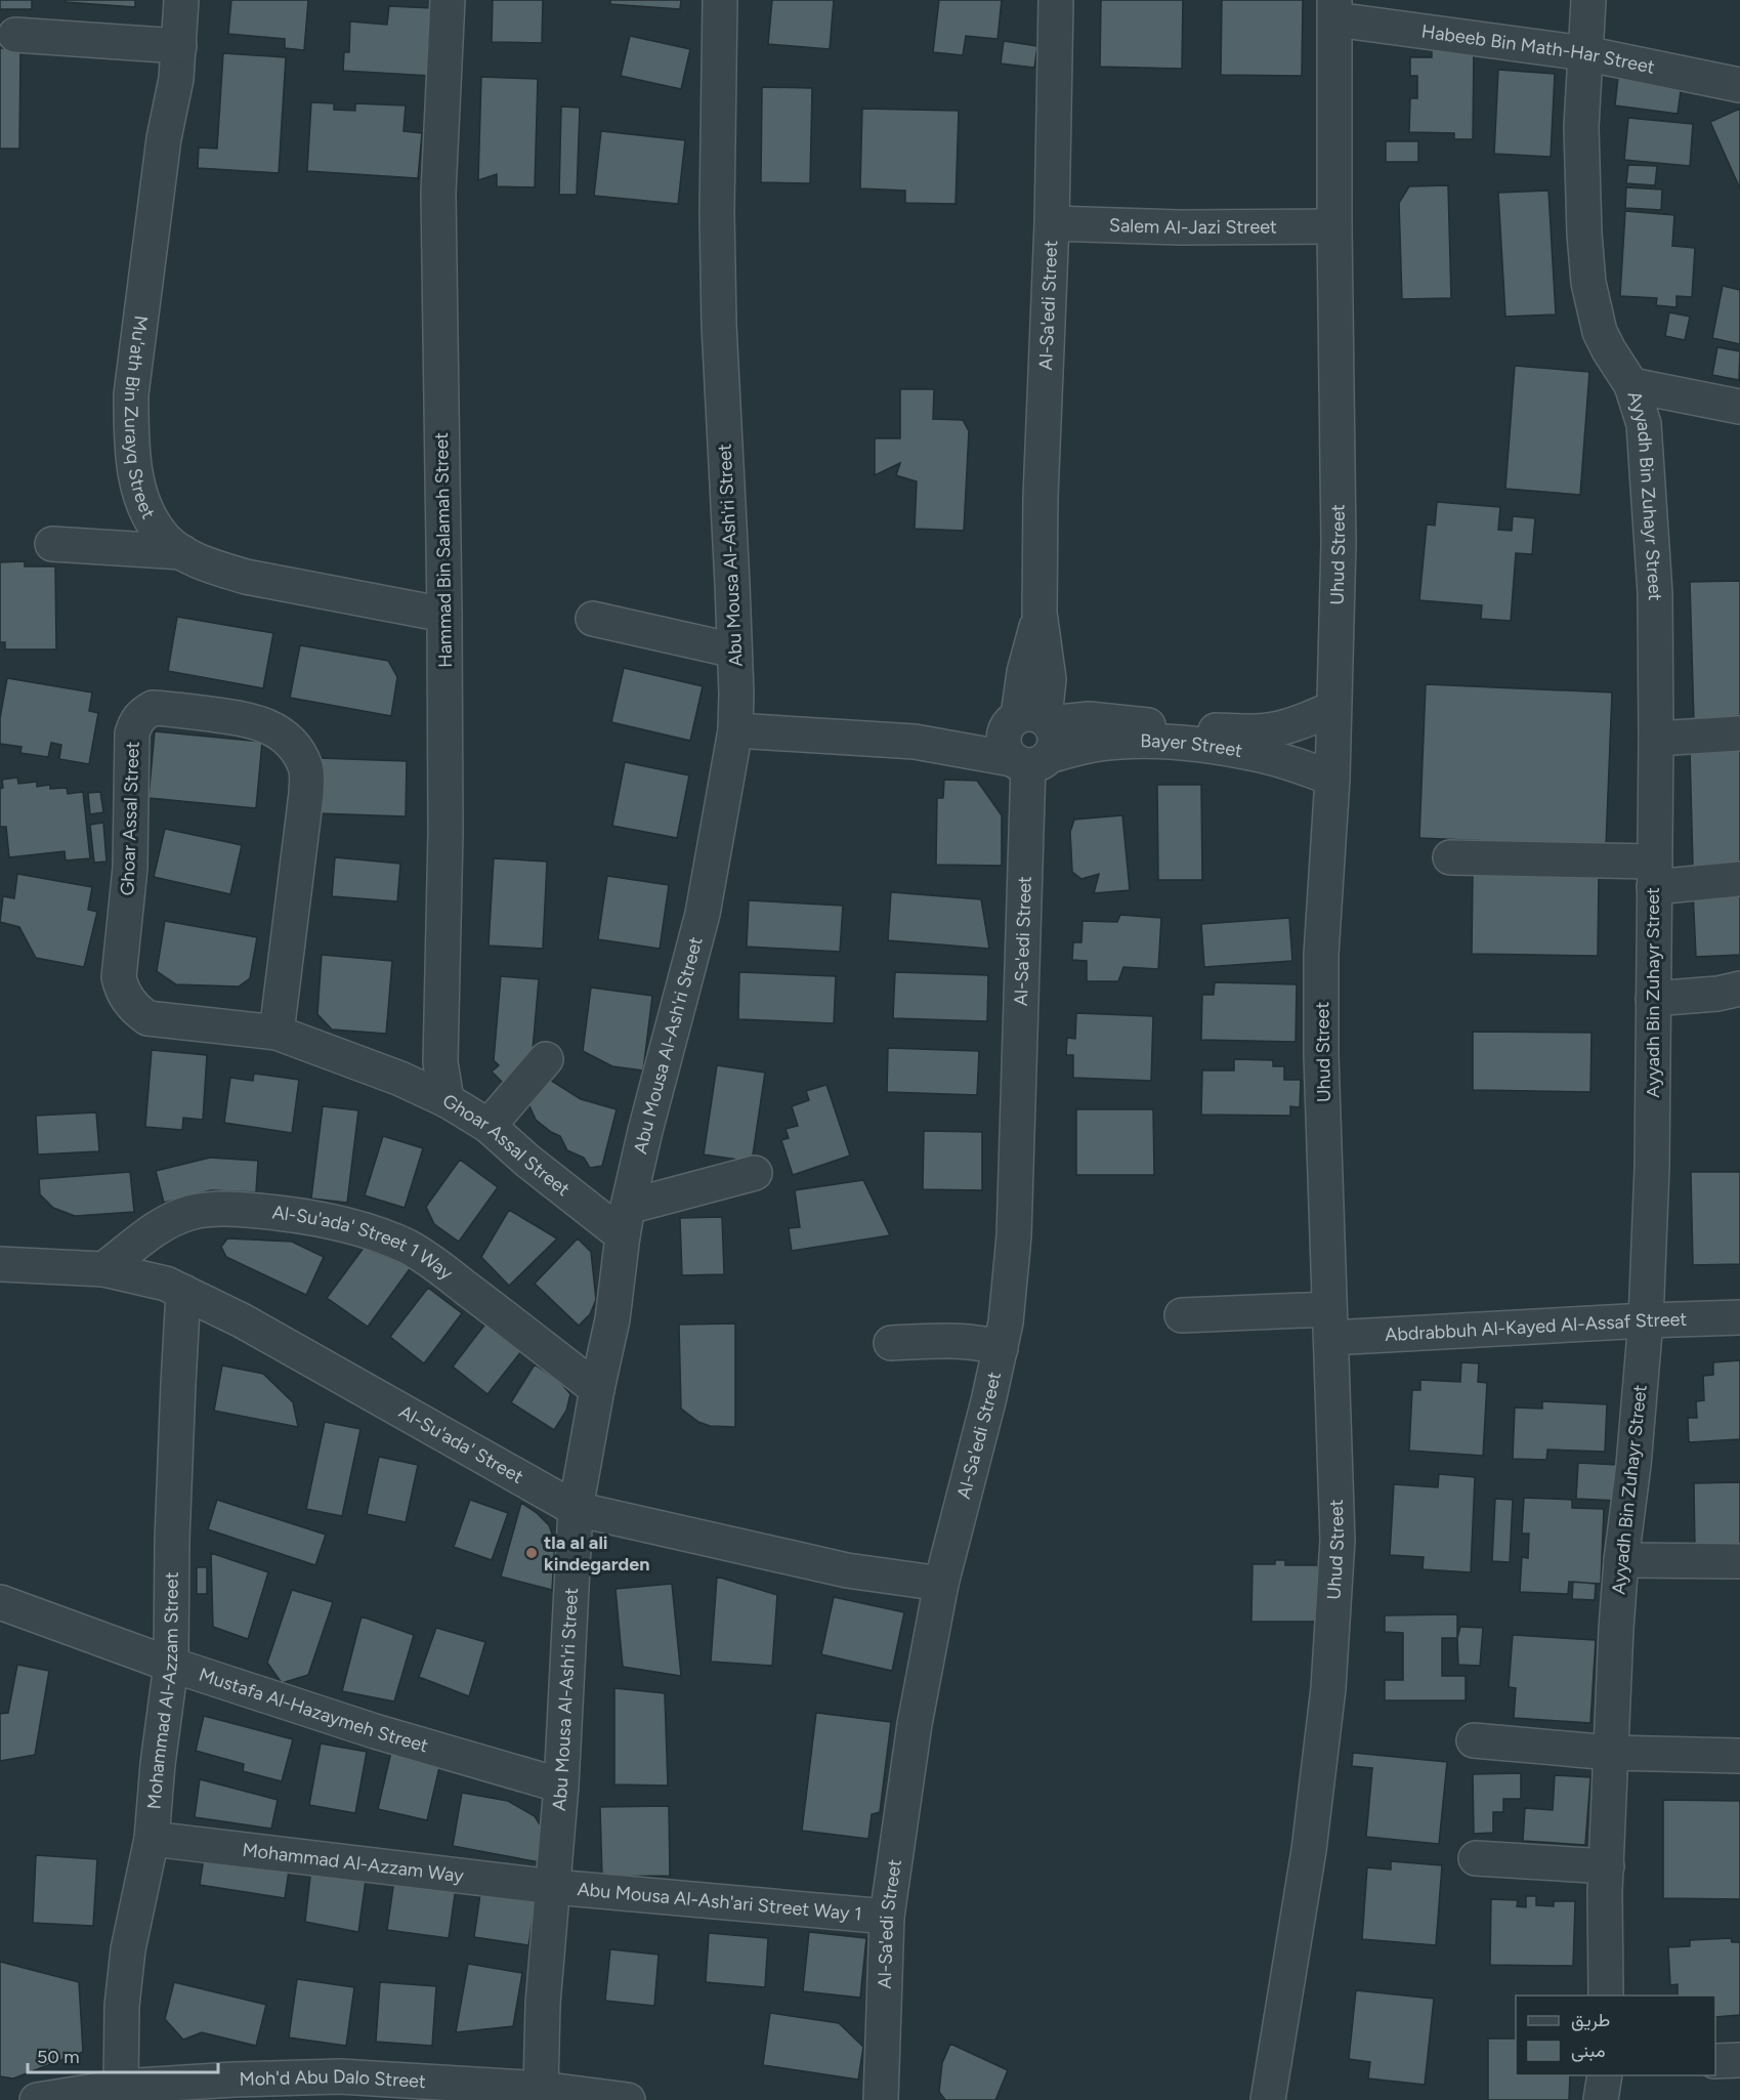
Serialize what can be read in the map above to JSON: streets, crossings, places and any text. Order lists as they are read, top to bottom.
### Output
{
  "streets": {
    "street": [
      "Habeeb Bin Math-Har Street",
      "Salem Al-Jazi Street",
      "Al-Sa'edi Street",
      "Mu'ath Bin Zurayq Street",
      "Ayyadh Bin Zuhayr Street",
      "Hammad Bin Salamah Street",
      "Abu Mousa Al-Ash'ri Street",
      "Uhud Street",
      "Bayer Street",
      "Ghoar Assal Street",
      "Al-Su'ada' Street 1 Way",
      "Abdrabbuh Al-Kayed Al-Assaf Street",
      "Al-Su'ada' Street",
      "Mohammad Al-Azzam Street",
      "Mustafa Al-Hazaymeh Street",
      "Mohammad Al-Azzam Way",
      "Abu Mousa Al-Ash'ari Street Way 1",
      "Moh'd Abu Dalo Street"
    ]
  },
  "crossings": [
    ["Habeeb Bin Math-Har Street", "Ayyadh Bin Zuhayr Street"],
    ["Habeeb Bin Math-Har Street", "Uhud Street"],
    ["Salem Al-Jazi Street", "Al-Sa'edi Street"],
    ["Salem Al-Jazi Street", "Uhud Street"],
    ["Al-Sa'edi Street", "Bayer Street"],
    ["Al-Sa'edi Street", "Al-Su'ada' Street"],
    ["Al-Sa'edi Street", "Abu Mousa Al-Ash'ari Street Way 1"],
    ["Mu'ath Bin Zurayq Street", "Hammad Bin Salamah Street"],
    ["Ayyadh Bin Zuhayr Street", "Abdrabbuh Al-Kayed Al-Assaf Street"],
    ["Hammad Bin Salamah Street", "Ghoar Assal Street"],
    ["Abu Mousa Al-Ash'ri Street", "Bayer Street"],
    ["Abu Mousa Al-Ash'ri Street", "Ghoar Assal Street"],
    ["Abu Mousa Al-Ash'ri Street", "Al-Su'ada' Street 1 Way"],
    ["Abu Mousa Al-Ash'ri Street", "Al-Su'ada' Street"],
    ["Abu Mousa Al-Ash'ri Street", "Mustafa Al-Hazaymeh Street"],
    ["Abu Mousa Al-Ash'ri Street", "Mohammad Al-Azzam Way"],
    ["Abu Mousa Al-Ash'ri Street", "Abu Mousa Al-Ash'ari Street Way 1"],
    ["Abu Mousa Al-Ash'ri Street", "Moh'd Abu Dalo Street"],
    ["Uhud Street", "Bayer Street"],
    ["Uhud Street", "Abdrabbuh Al-Kayed Al-Assaf Street"],
    ["Al-Su'ada' Street 1 Way", "Al-Su'ada' Street"],
    ["Al-Su'ada' Street", "Mohammad Al-Azzam Street"],
    ["Mohammad Al-Azzam Street", "Mustafa Al-Hazaymeh Street"],
    ["Mohammad Al-Azzam Street", "Mohammad Al-Azzam Way"],
    ["Mohammad Al-Azzam Street", "Moh'd Abu Dalo Street"],
    ["Mohammad Al-Azzam Way", "Abu Mousa Al-Ash'ari Street Way 1"]
  ],
  "places": ["tla al ali kindegarden"],
  "legend": ["طريق", "مبنى"],
  "scale_bar": "50 m"
}
